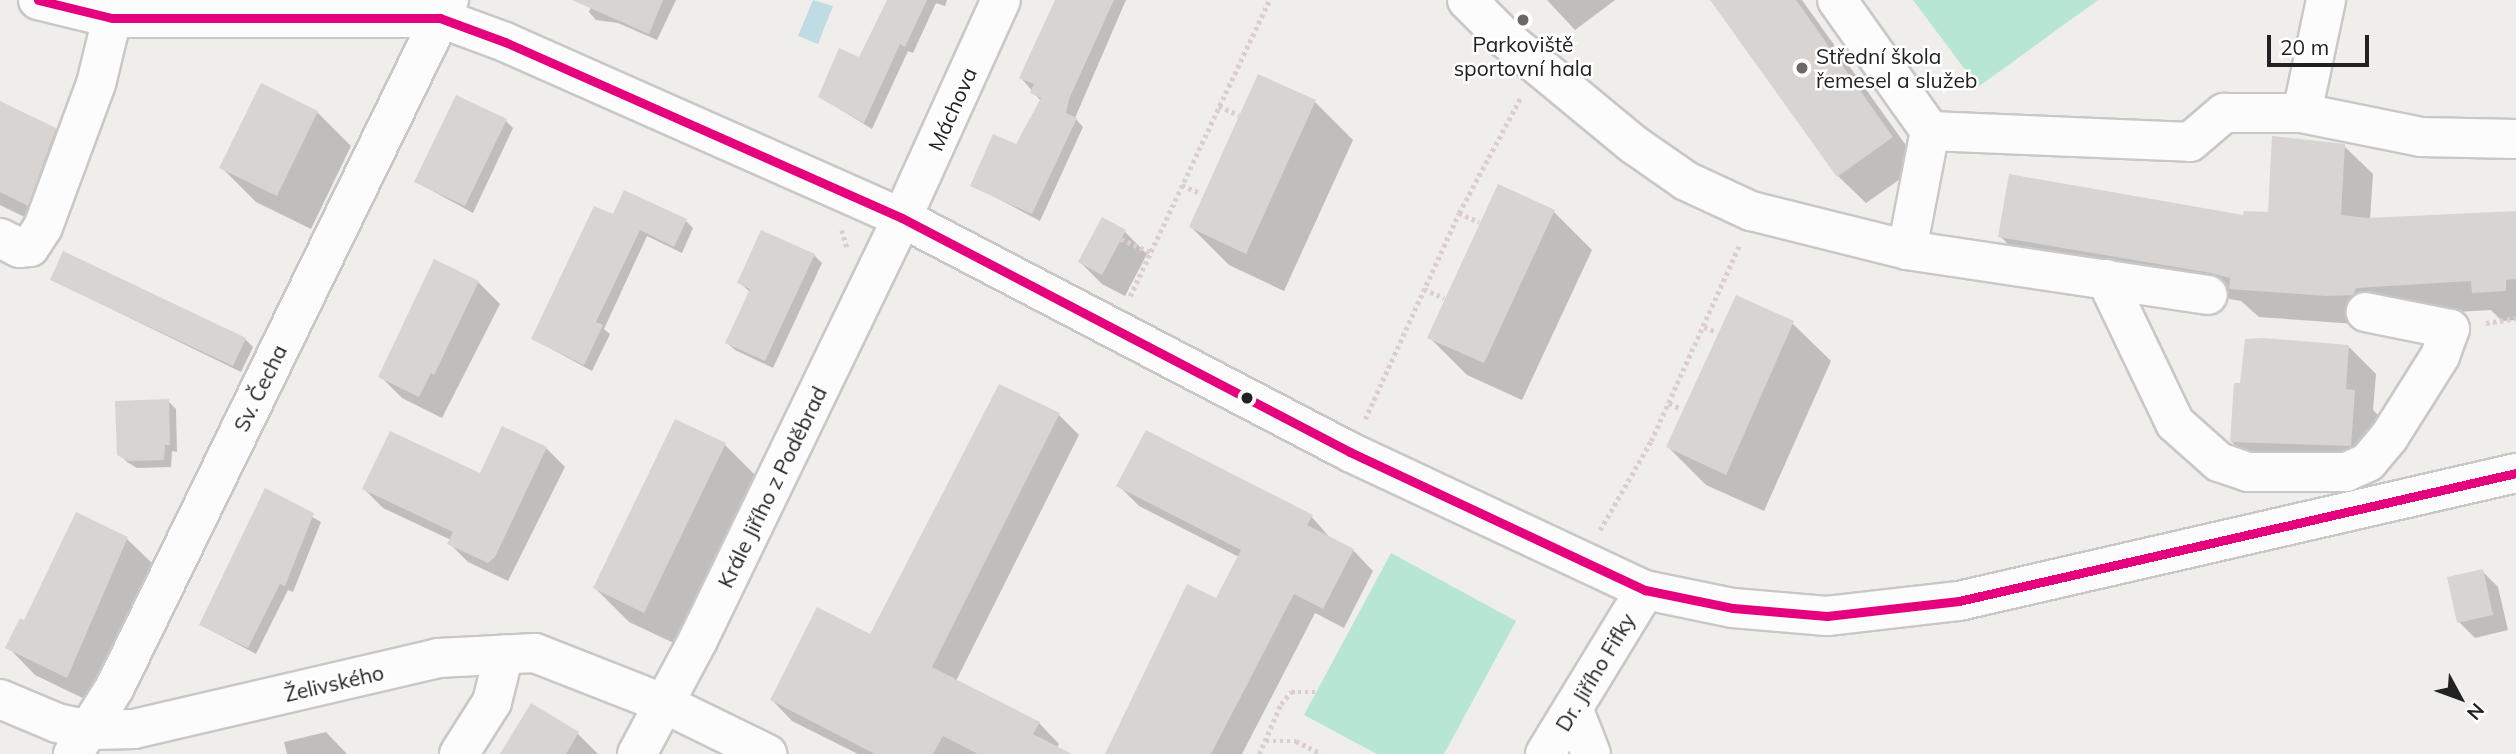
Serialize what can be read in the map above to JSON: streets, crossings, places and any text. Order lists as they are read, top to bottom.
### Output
{
  "streets": {
    "street": [
      "Máchova",
      "Sv. Čecha",
      "Krále Jiřího z Poděbrad",
      "Dr. Jiřího Fifky",
      "Želivského"
    ]
  },
  "crossings": [
    ["Máchova", "Krále Jiřího z Poděbrad"],
    ["Sv. Čecha", "Želivského"],
    ["Krále Jiřího z Poděbrad", "Želivského"]
  ],
  "places": ["Parkoviště sportovní hala", "Střední škola řemesel a služeb"],
  "scale_bar": "20 m",
  "north": "bottom right"
}
